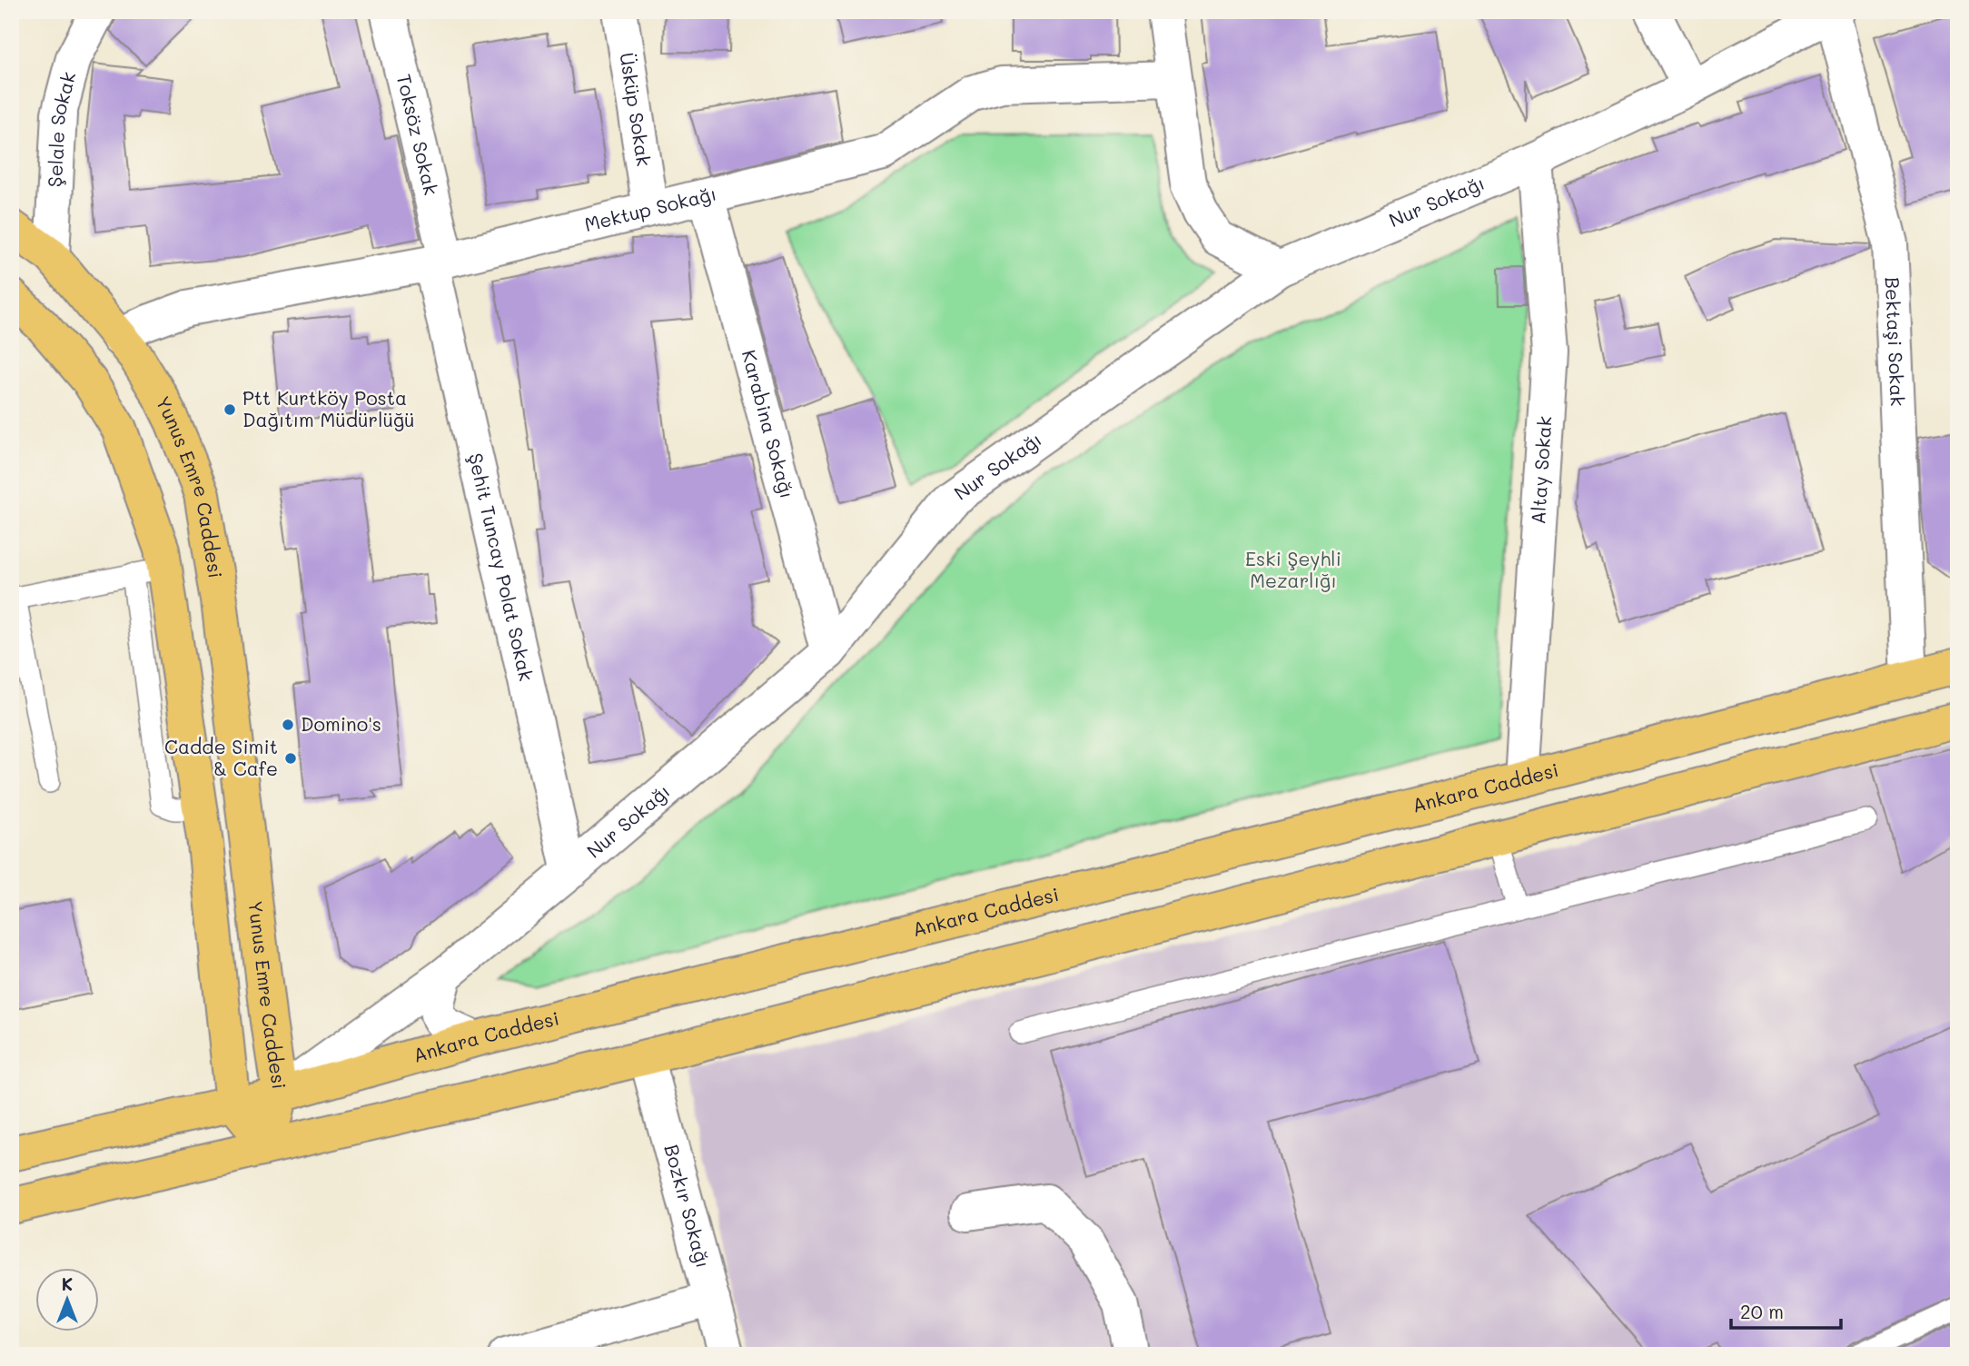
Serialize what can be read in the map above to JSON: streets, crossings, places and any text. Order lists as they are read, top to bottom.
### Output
{
  "streets": {
    "main road": ["Yunus Emre Caddesi", "Ankara Caddesi"],
    "street": [
      "Üsküp Sokak",
      "Şelale Sokak",
      "Toksöz Sokak",
      "Nur Sokağı",
      "Mektup Sokağı",
      "Bektaşi Sokak",
      "Karabina Sokağı",
      "Altay Sokak",
      "Şehit Tuncay Polat Sokak",
      "Bozkır Sokağı"
    ]
  },
  "crossings": [
    ["Üsküp Sokak", "Mektup Sokağı"],
    ["Şelale Sokak", "Yunus Emre Caddesi"],
    ["Toksöz Sokak", "Mektup Sokağı"],
    ["Toksöz Sokak", "Şehit Tuncay Polat Sokak"],
    ["Nur Sokağı", "Bektaşi Sokak"],
    ["Nur Sokağı", "Karabina Sokağı"],
    ["Nur Sokağı", "Altay Sokak"],
    ["Nur Sokağı", "Yunus Emre Caddesi"],
    ["Nur Sokağı", "Şehit Tuncay Polat Sokak"],
    ["Nur Sokağı", "Ankara Caddesi"],
    ["Mektup Sokağı", "Karabina Sokağı"],
    ["Mektup Sokağı", "Yunus Emre Caddesi"],
    ["Mektup Sokağı", "Şehit Tuncay Polat Sokak"],
    ["Bektaşi Sokak", "Ankara Caddesi"],
    ["Altay Sokak", "Ankara Caddesi"],
    ["Yunus Emre Caddesi", "Ankara Caddesi"]
  ],
  "parks": ["Eski Şeyhli Mezarlığı"],
  "places": ["Ptt Kurtköy Posta Dağıtım Müdürlüğü", "Domino's", "Cadde Simit & Cafe"],
  "scale_bar": "20 m",
  "north": "top"
}
